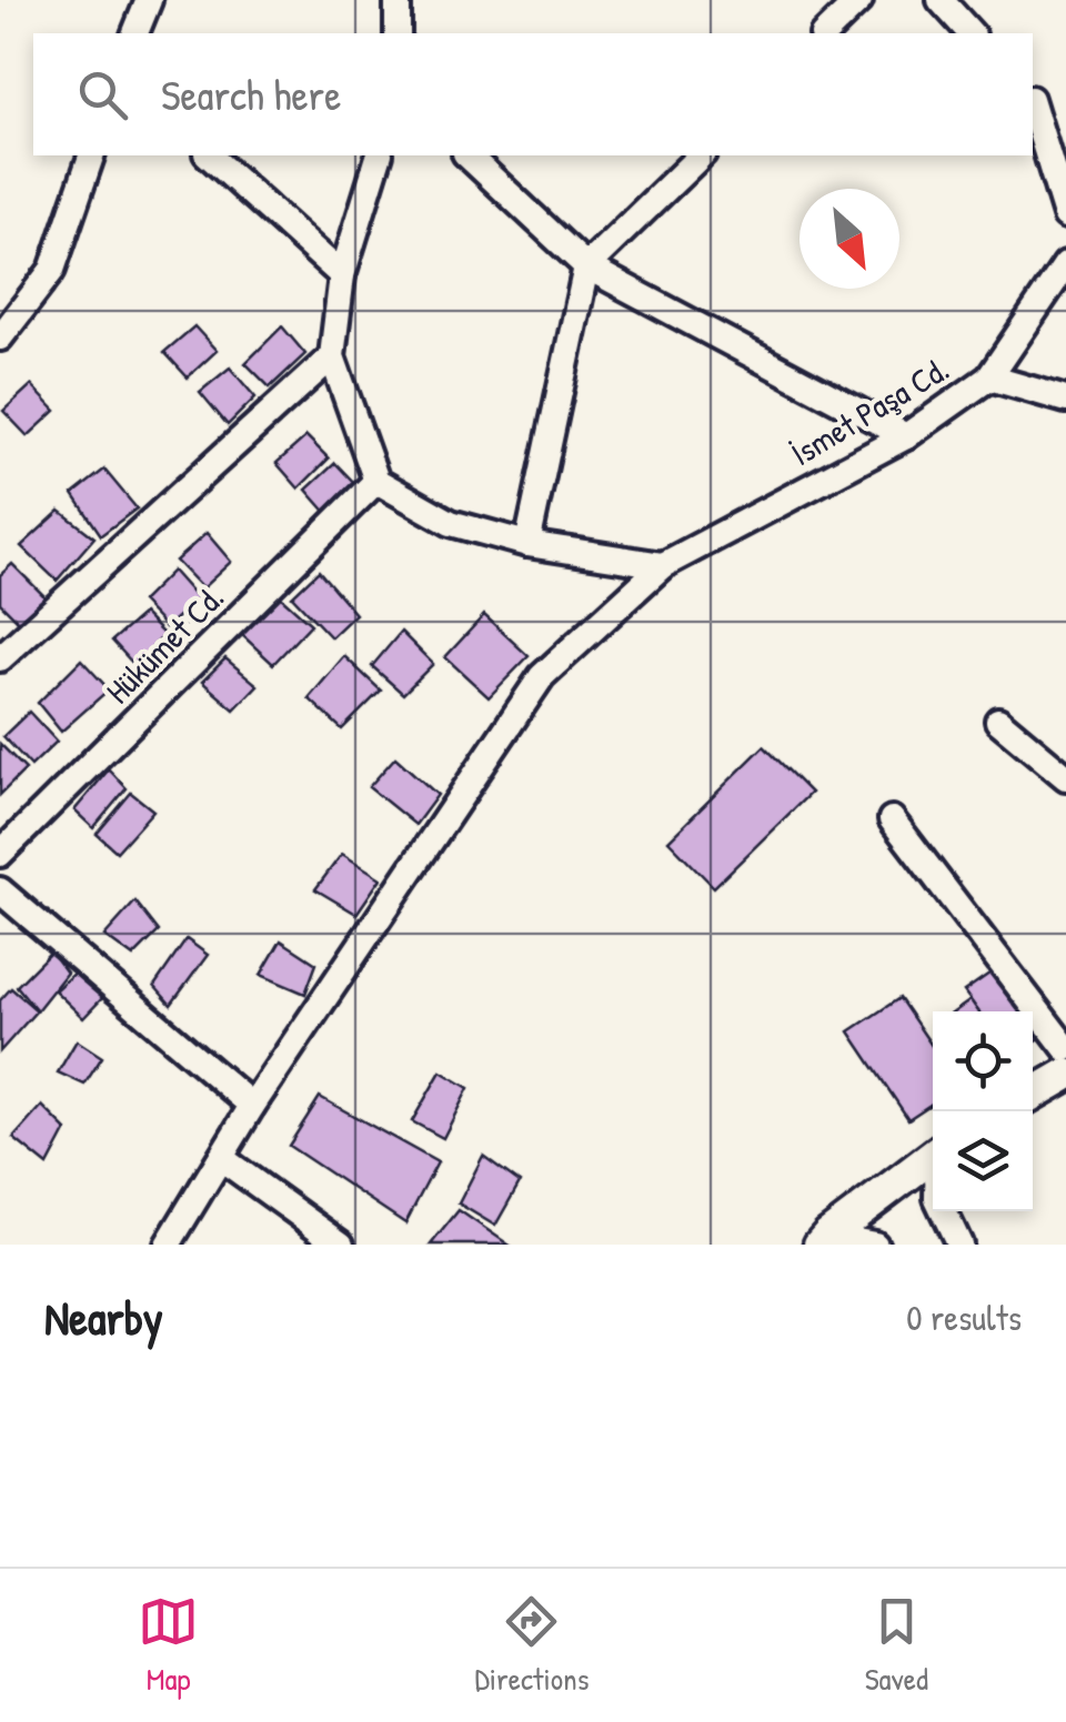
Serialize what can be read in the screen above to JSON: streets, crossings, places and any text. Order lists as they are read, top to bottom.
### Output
{
  "streets": {
    "street": ["İsmet Paşa Cd.", "Hükümet Cd."]
  },
  "north": "bottom right",
  "page": {
    "search": "Search here",
    "heading": ["Nearby", "0 results"],
    "nav": ["Map", "Directions", "Saved"]
  }
}
